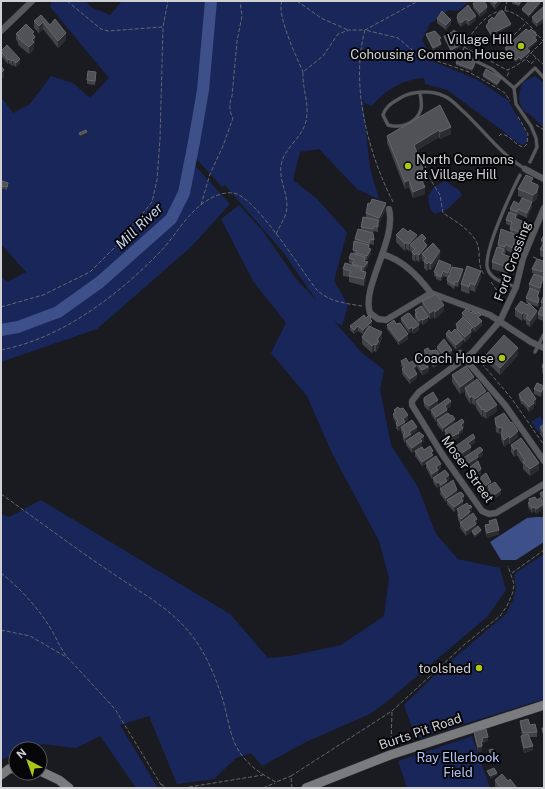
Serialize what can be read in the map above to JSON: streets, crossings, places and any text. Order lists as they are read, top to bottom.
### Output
{
  "streets": {
    "street": ["Ford Crossing", "Moser Street", "Burts Pit Road"]
  },
  "crossings": [
    ["Ford Crossing", "Moser Street"]
  ],
  "water": ["Mill River"],
  "parks": ["Ray Ellerbook Field"],
  "places": [
    "Village Hill Cohousing Common House",
    "North Commons at Village Hill",
    "Coach House",
    "toolshed"
  ],
  "north": "top left"
}
